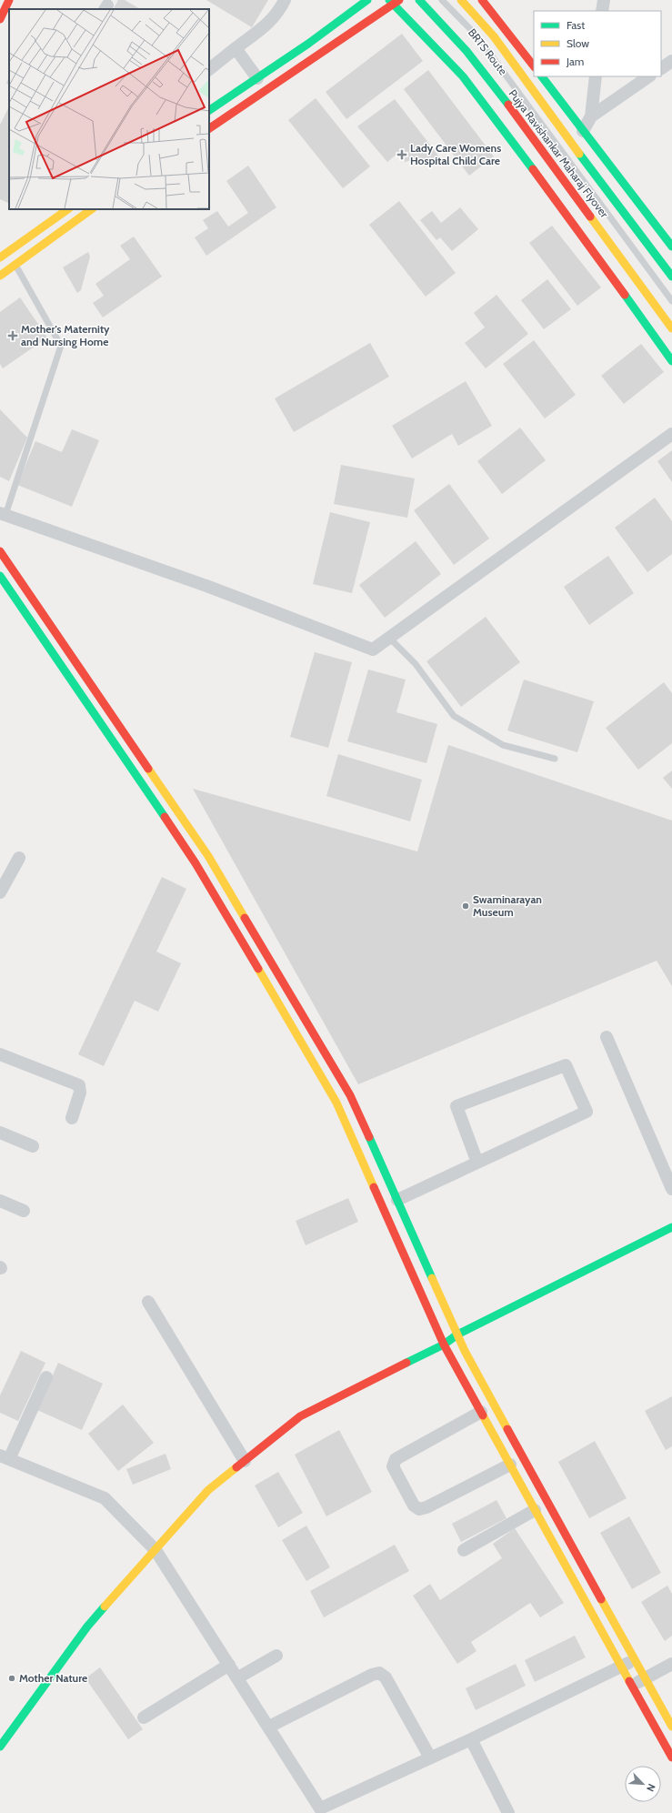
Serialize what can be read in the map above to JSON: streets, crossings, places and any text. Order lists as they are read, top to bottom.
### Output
{
  "streets": {
    "street": ["Pujya Ravishankar Maharaj Flyover"],
    "lane": ["BRTS Route"]
  },
  "places": {
    "health": ["Lady Care Womens Hospital Child Care", "Mother's Maternity and Nursing Home"],
    "other": ["Swaminarayan Museum", "Mother Nature"]
  },
  "legend": ["Fast", "Slow", "Jam"],
  "north": "bottom right"
}
